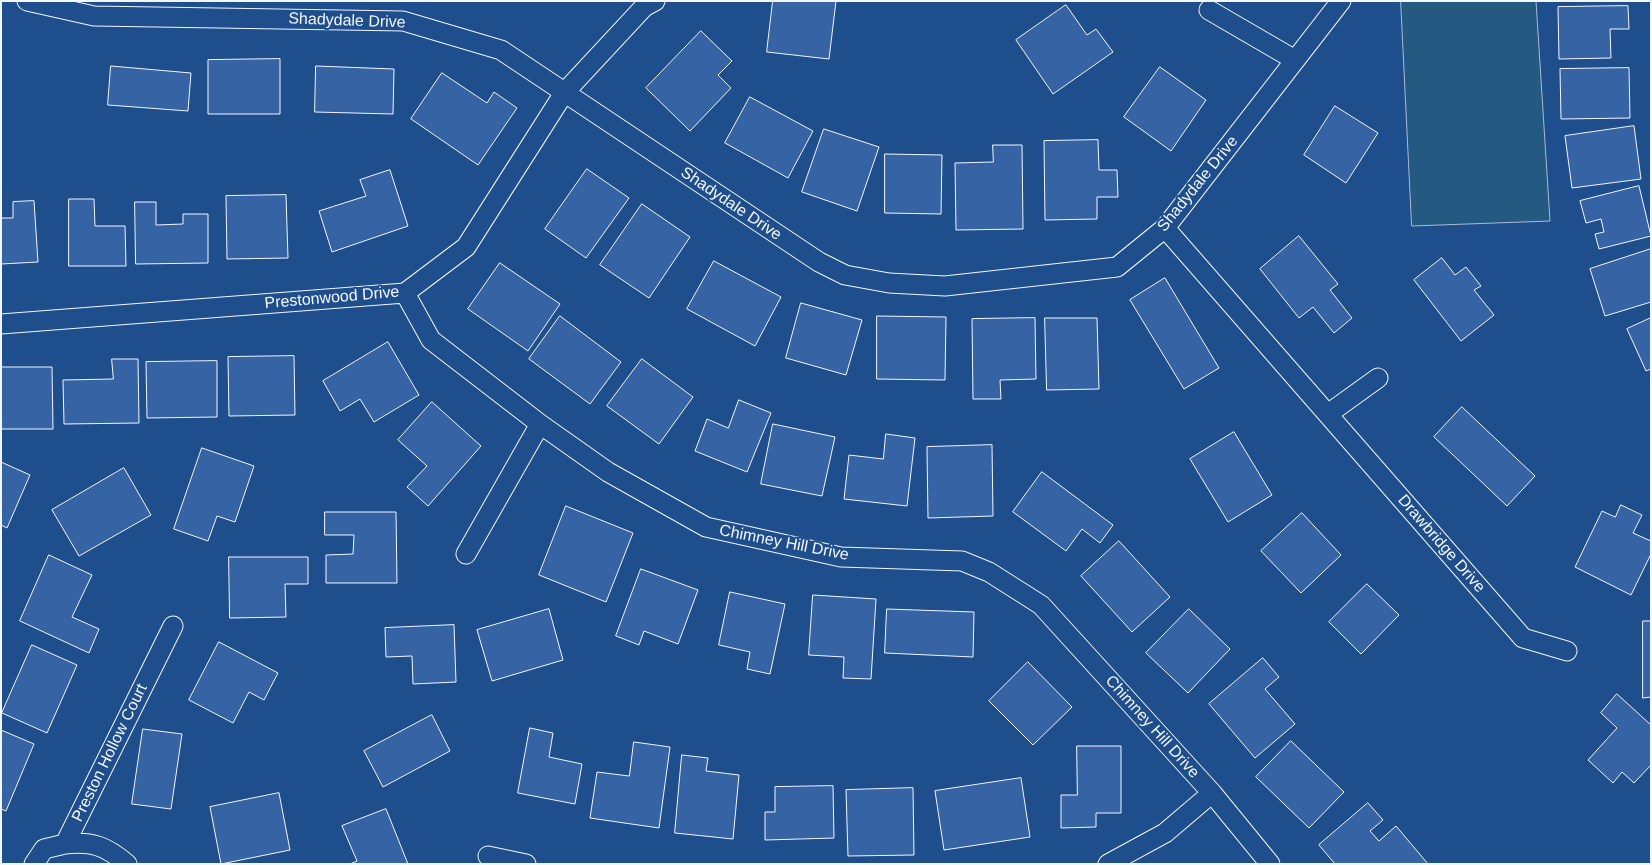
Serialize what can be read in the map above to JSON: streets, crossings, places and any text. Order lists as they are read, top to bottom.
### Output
{
  "streets": {
    "street": [
      "Shadydale Drive",
      "Prestonwood Drive",
      "Chimney Hill Drive",
      "Drawbridge Drive",
      "Preston Hollow Court"
    ]
  },
  "crossings": [
    ["Shadydale Drive", "Prestonwood Drive"],
    ["Shadydale Drive", "Drawbridge Drive"],
    ["Prestonwood Drive", "Chimney Hill Drive"]
  ]
}
